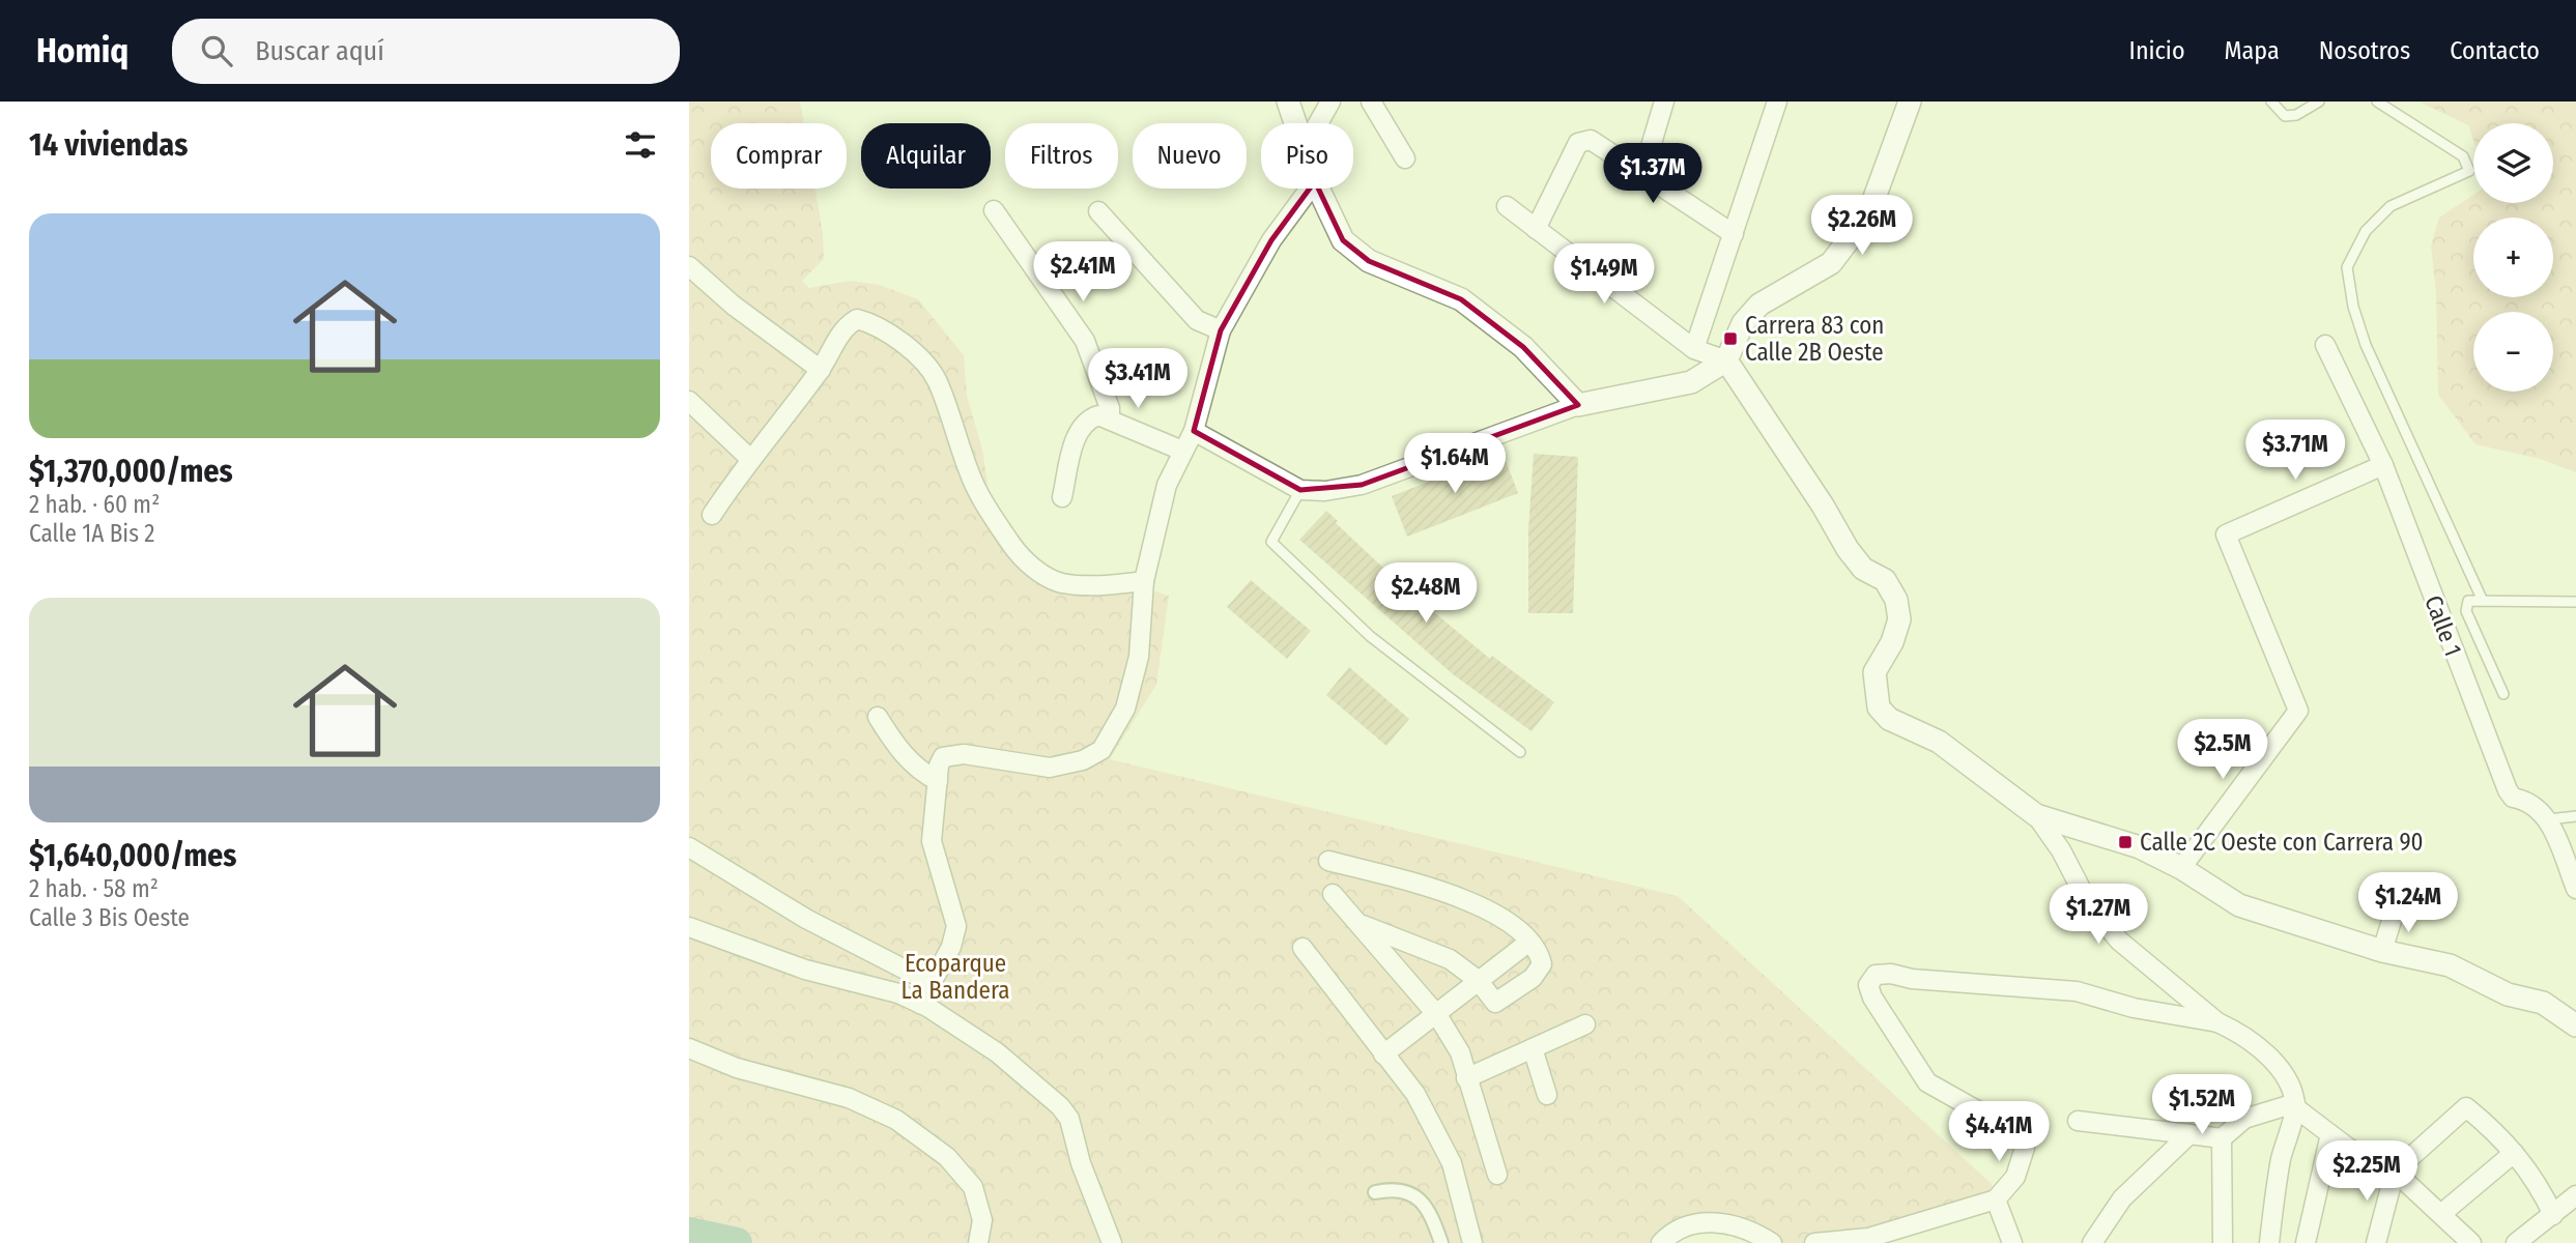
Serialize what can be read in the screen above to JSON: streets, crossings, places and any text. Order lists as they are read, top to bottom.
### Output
{
  "streets": {
    "street": ["Calle 1"]
  },
  "parks": ["Ecoparque La Bandera"],
  "places": {
    "transit": ["Carrera 83 con Calle 2B Oeste", "Calle 2C Oeste con Carrera 90"]
  },
  "page": {
    "header": "Homiq",
    "search": "Buscar aquí",
    "nav": [
      "Inicio",
      "Mapa",
      "Nosotros",
      "Contacto"
    ],
    "heading": "14 viviendas",
    "map_buttons": ["+", "−"],
    "chip": [
      "Comprar",
      "Alquilar",
      "Filtros",
      "Nuevo",
      "Piso"
    ],
    "price": [
      "$1.37M",
      "$2.26M",
      "$2.41M",
      "$1.49M",
      "$3.41M",
      "$3.71M",
      "$1.64M",
      "$2.48M",
      "$2.5M",
      "$1.24M",
      "$1.27M",
      "$1.52M",
      "$4.41M",
      "$2.25M"
    ],
    "list": [
      {
        "name": "$1,370,000/mes",
        "note": "2 hab. · 60 m² · Calle 1A Bis 2"
      },
      {
        "name": "$1,640,000/mes",
        "note": "2 hab. · 58 m² · Calle 3 Bis Oeste"
      }
    ]
  }
}
